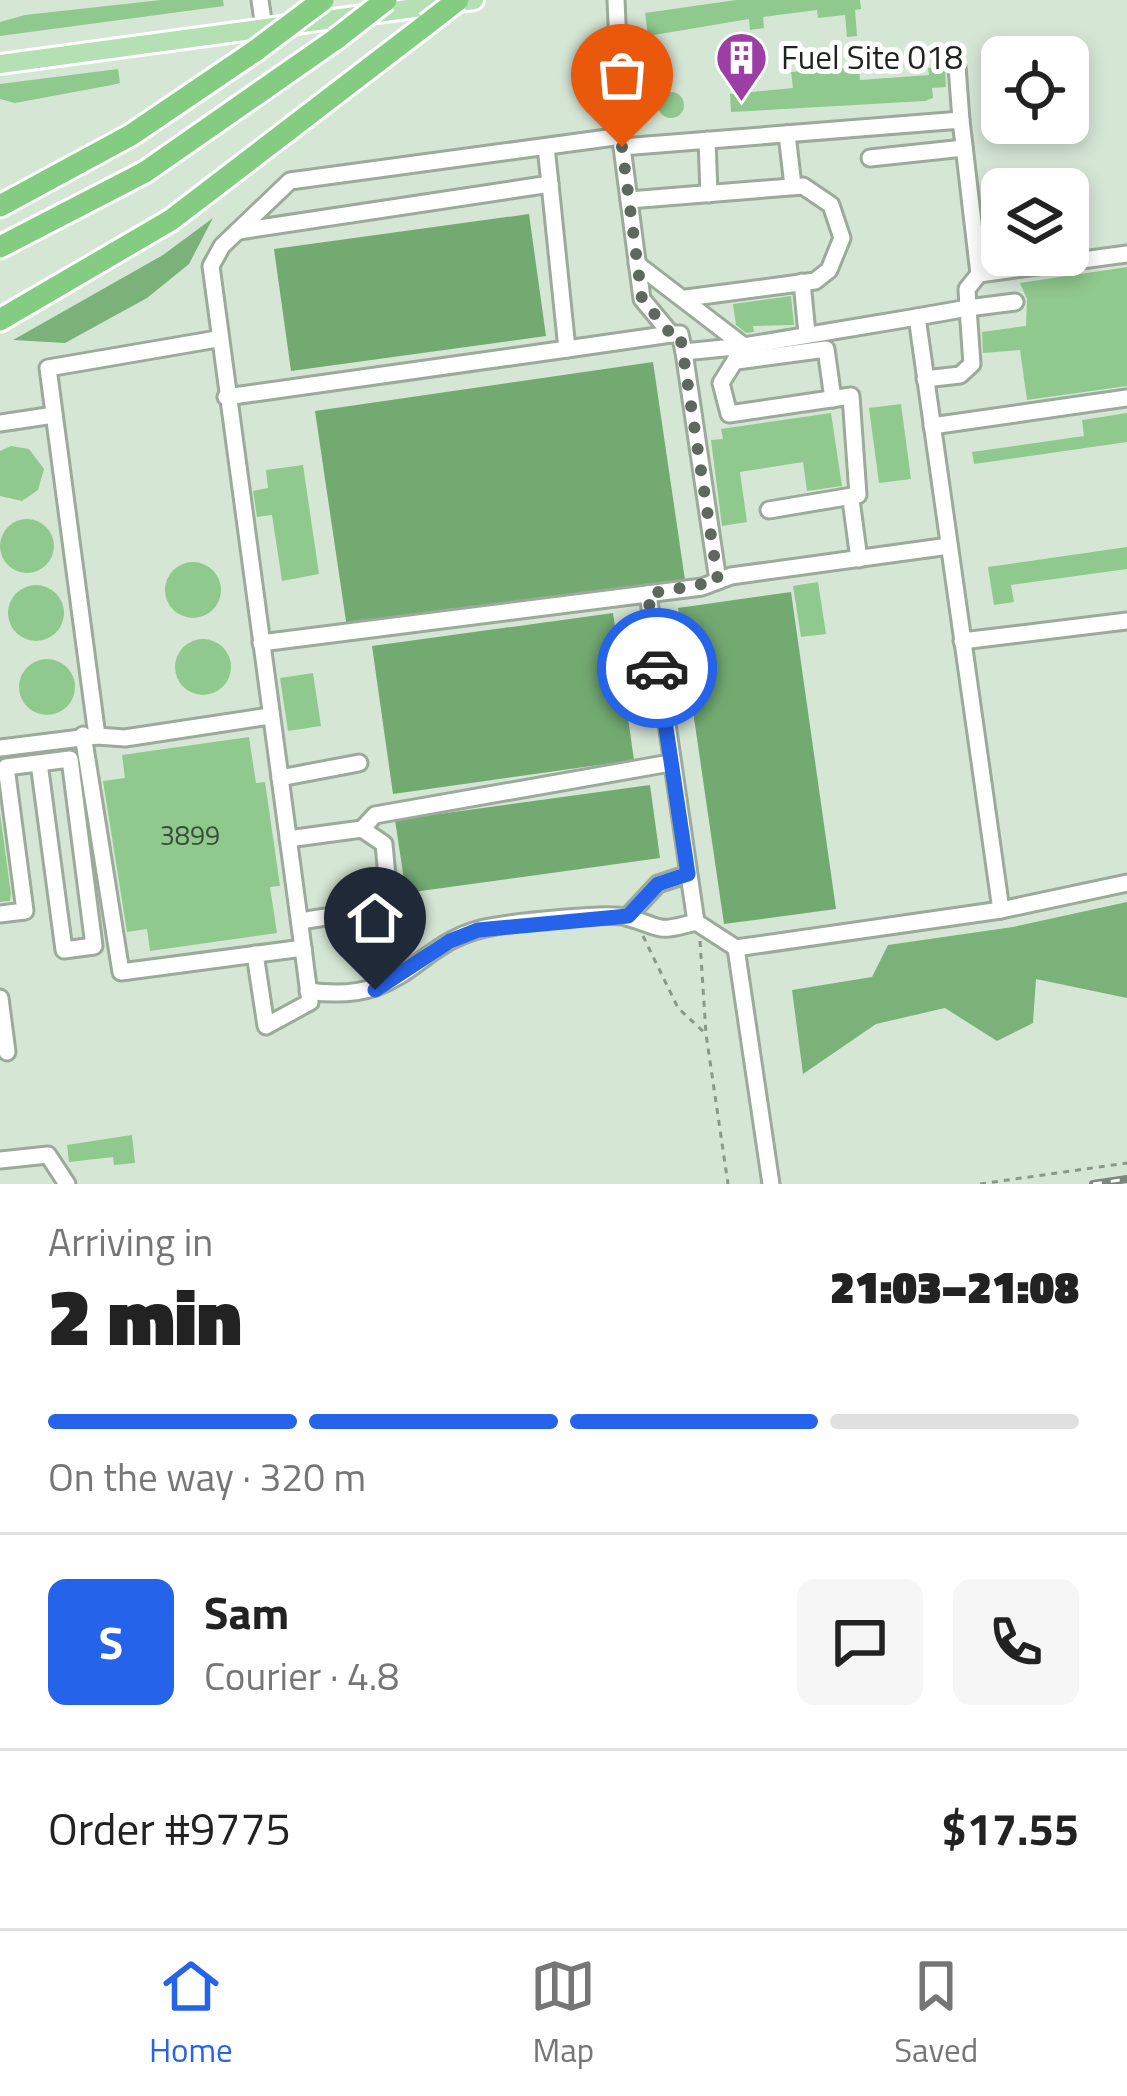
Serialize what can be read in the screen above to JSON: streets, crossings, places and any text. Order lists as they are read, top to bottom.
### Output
{
  "places": {
    "building": ["Fuel Site 018"]
  },
  "house_numbers": ["3899"],
  "page": {
    "heading": ["2 min", "Arriving in", "21:03–21:08"],
    "panel": [
      "Sam",
      "Courier · 4.8",
      "Order #9775",
      "$17.55"
    ],
    "bar": "On the way · 320 m",
    "round": "S",
    "tabs": ["Home", "Map", "Saved"]
  }
}
